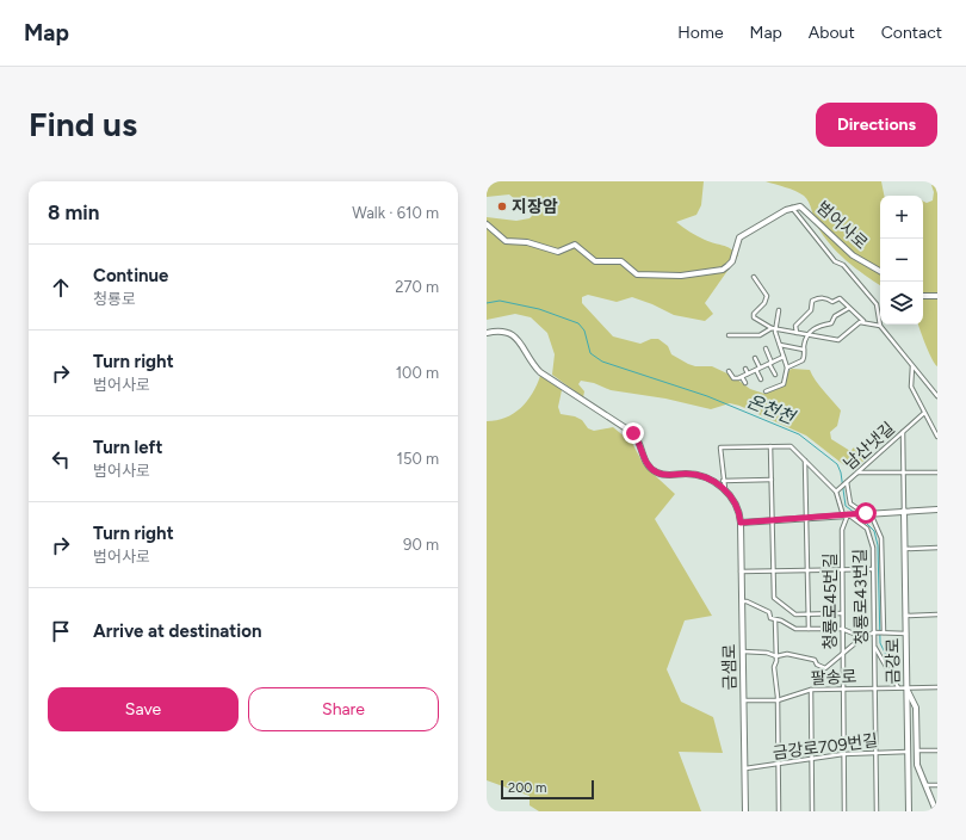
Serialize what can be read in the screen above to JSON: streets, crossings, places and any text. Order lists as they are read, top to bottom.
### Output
{
  "streets": {
    "street": [
      "범어사로",
      "남산냇길",
      "청룡로43번길",
      "청룡로45번길",
      "금강로",
      "금샘로",
      "팔송로",
      "금강로709번길"
    ]
  },
  "crossings": [
    ["청룡로43번길", "청룡로45번길"],
    ["청룡로43번길", "팔송로"],
    ["청룡로43번길", "금강로709번길"],
    ["청룡로45번길", "팔송로"],
    ["청룡로45번길", "금강로709번길"],
    ["금강로", "팔송로"],
    ["금강로", "금강로709번길"],
    ["금샘로", "팔송로"],
    ["금샘로", "금강로709번길"]
  ],
  "water": ["온천천"],
  "places": ["지장암"],
  "scale_bar": "200 m",
  "page": {
    "header": "Map",
    "nav": [
      "Home",
      "Map",
      "About",
      "Contact"
    ],
    "buttons": [
      "Directions",
      ["Save", "Share"]
    ],
    "title": "Find us",
    "heading": ["8 min", "Walk · 610 m"],
    "map_buttons": ["+", "−"],
    "list": [
      ["Continue", "청룡로", "270 m"],
      ["Turn right", "범어사로", "100 m"],
      ["Turn left", "범어사로", "150 m"],
      ["Turn right", "범어사로", "90 m"],
      "Arrive at destination"
    ],
    "scale": "200 m"
  }
}
